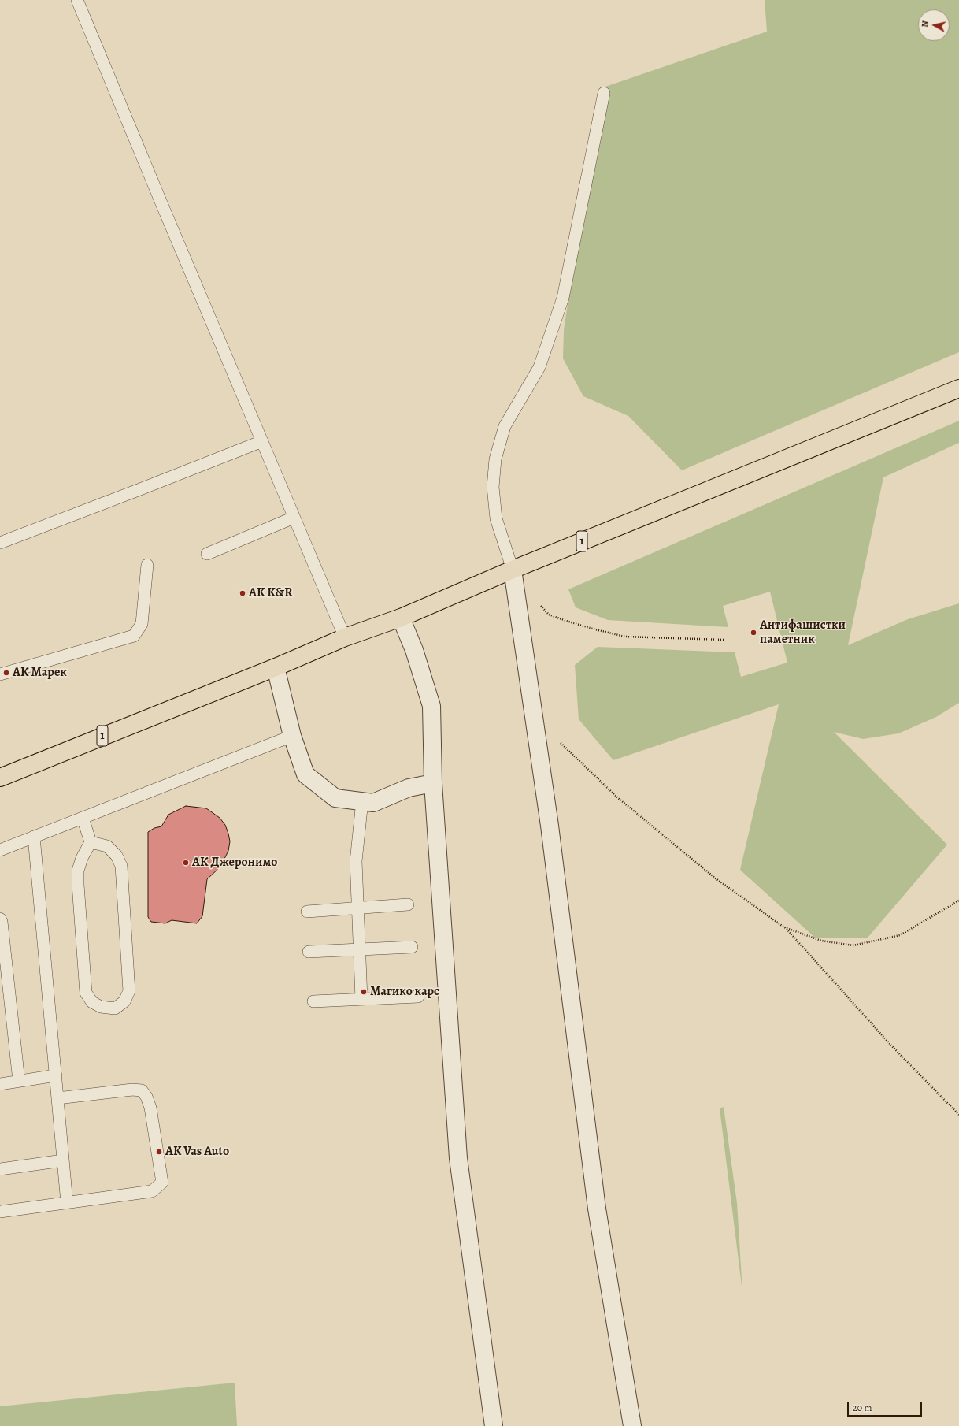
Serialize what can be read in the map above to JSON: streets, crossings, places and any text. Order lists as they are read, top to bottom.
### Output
{
  "streets": {
    "main road": ["1"]
  },
  "places": [
    "AK K&R",
    "Антифашистки паметник",
    "АК Марек",
    "АК Джеронимо",
    "Магико карс",
    "AK Vas Auto"
  ],
  "scale_bar": "20 m",
  "north": "left"
}
